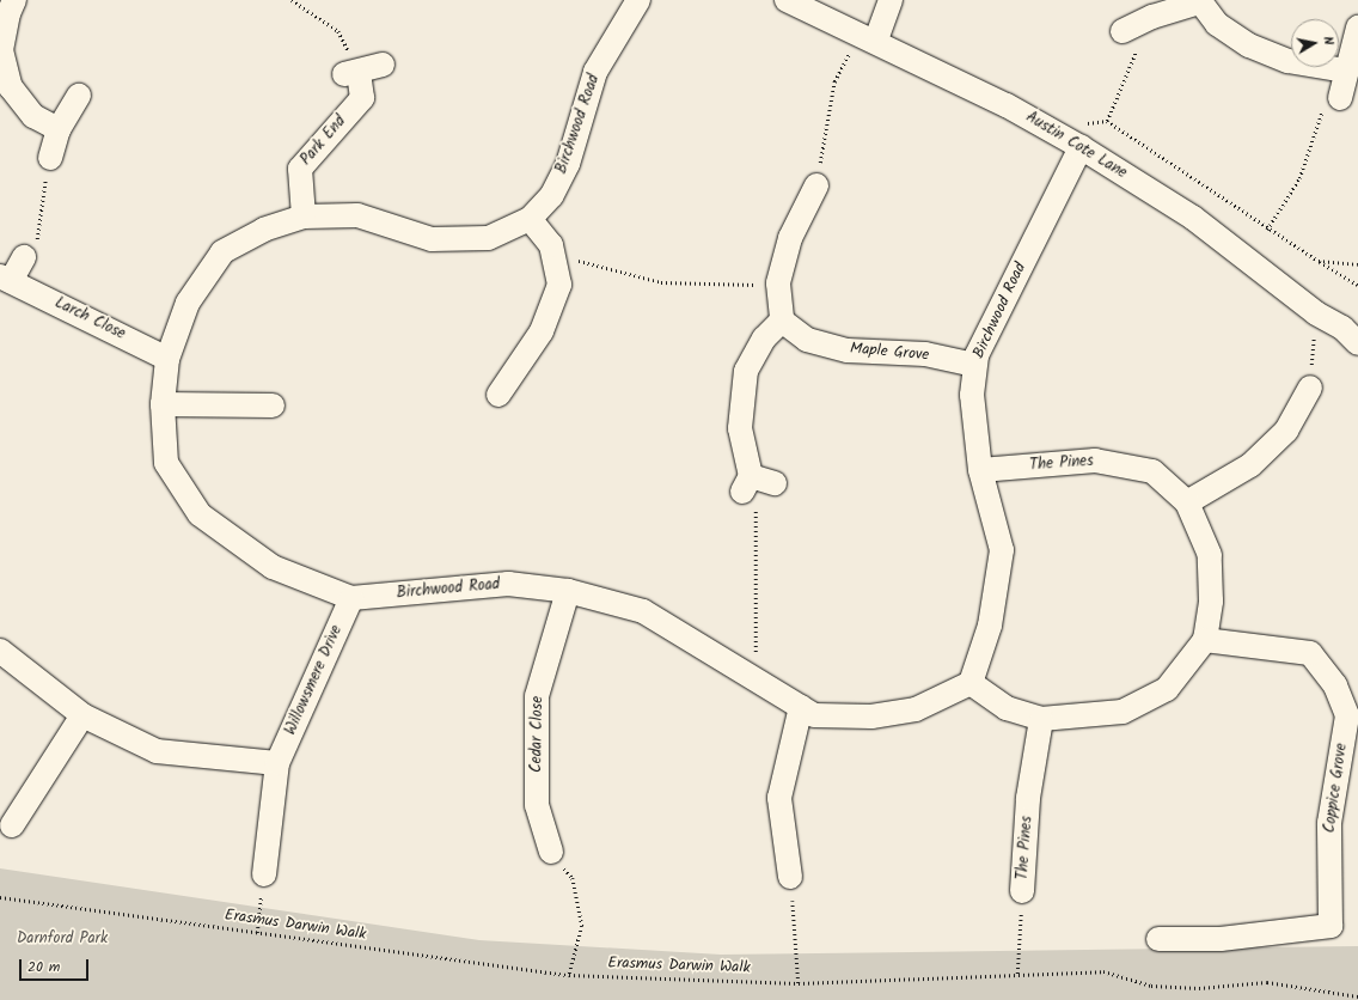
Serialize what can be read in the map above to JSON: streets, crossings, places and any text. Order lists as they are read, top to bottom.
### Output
{
  "streets": {
    "street": [
      "Birchwood Road",
      "Park End",
      "Austin Cote Lane",
      "Larch Close",
      "Maple Grove",
      "The Pines",
      "Willowsmere Drive",
      "Cedar Close",
      "Coppice Grove"
    ],
    "path": ["Erasmus Darwin Walk"]
  },
  "crossings": [
    ["Birchwood Road", "Park End"],
    ["Birchwood Road", "Austin Cote Lane"],
    ["Birchwood Road", "Larch Close"],
    ["Birchwood Road", "Maple Grove"],
    ["Birchwood Road", "The Pines"],
    ["Birchwood Road", "Willowsmere Drive"],
    ["Birchwood Road", "Cedar Close"],
    ["The Pines", "Coppice Grove"]
  ],
  "parks": ["Darnford Park"],
  "scale_bar": "20 m",
  "north": "right"
}
